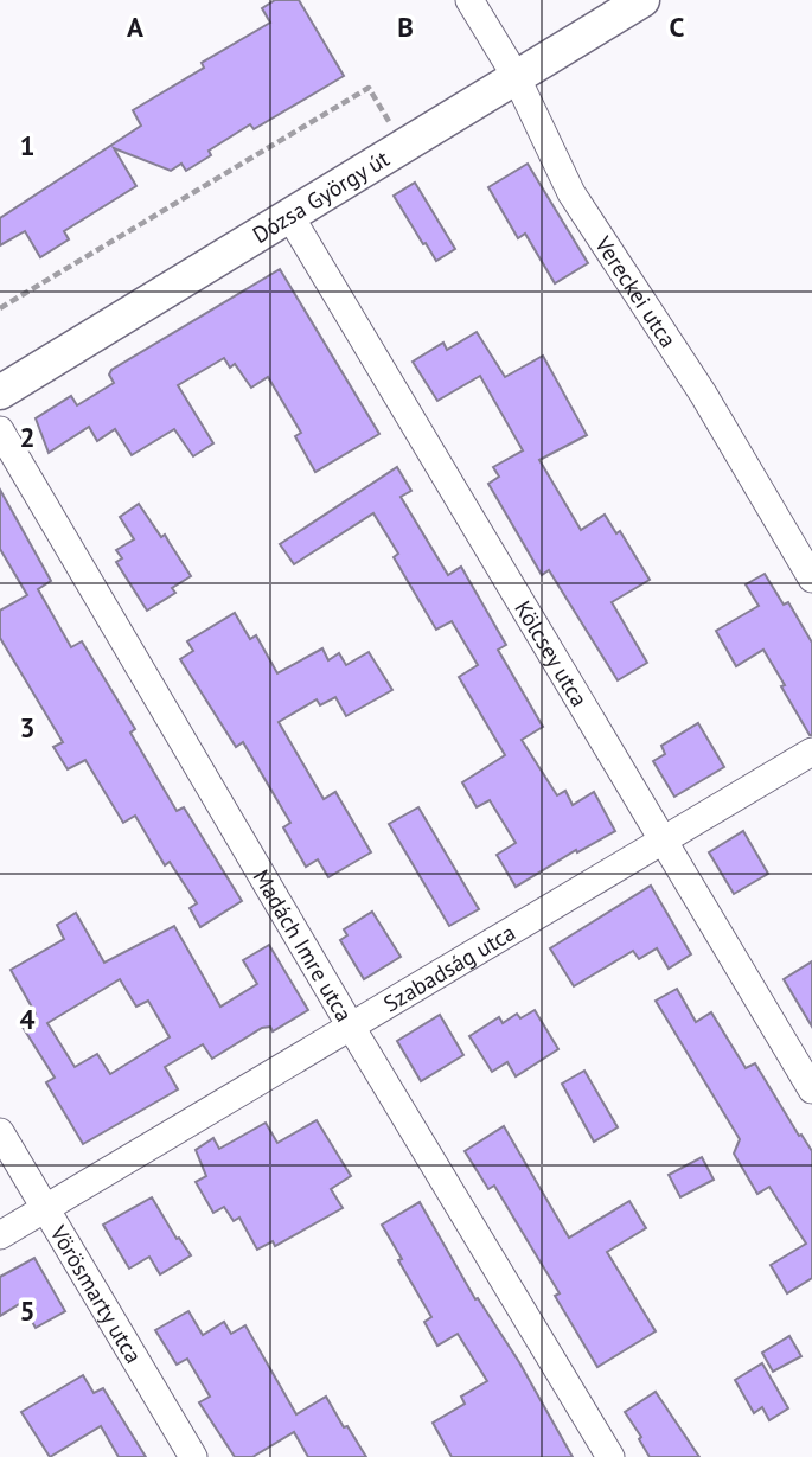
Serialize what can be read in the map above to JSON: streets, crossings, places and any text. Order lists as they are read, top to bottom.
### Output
{
  "streets": {
    "street": [
      "Dózsa György út",
      "Vereckei utca",
      "Kölcsey utca",
      "Madách Imre utca",
      "Szabadság utca",
      "Vörösmarty utca"
    ]
  },
  "crossings": [
    ["Dózsa György út", "Vereckei utca"],
    ["Dózsa György út", "Kölcsey utca"],
    ["Kölcsey utca", "Szabadság utca"],
    ["Madách Imre utca", "Szabadság utca"],
    ["Szabadság utca", "Vörösmarty utca"]
  ],
  "grid": {
    "columns": ["A", "B", "C"],
    "rows": [
      "1",
      "2",
      "3",
      "4",
      "5"
    ]
  }
}
